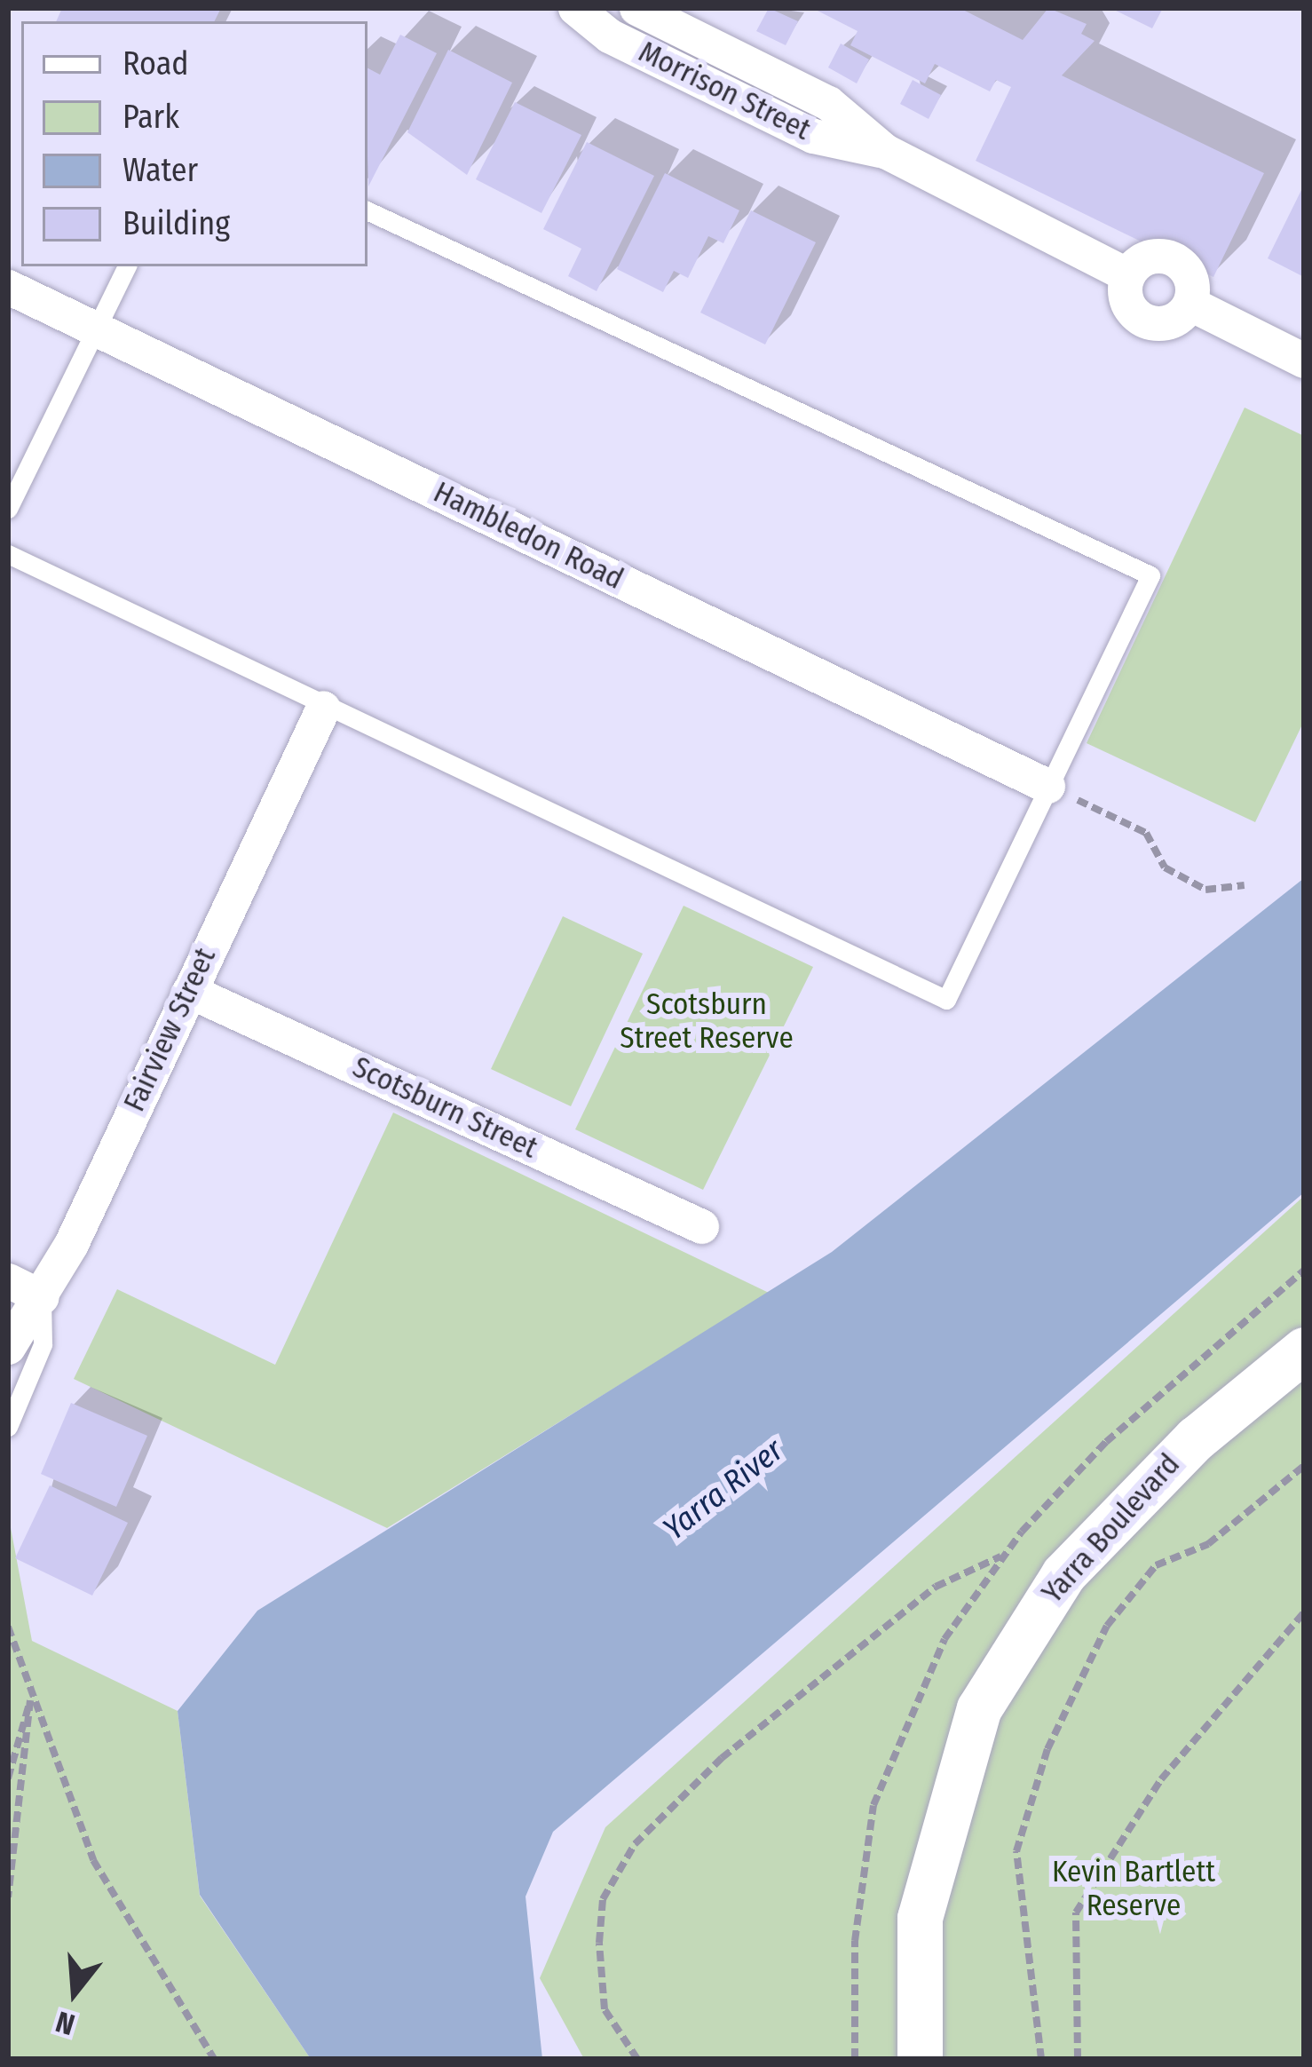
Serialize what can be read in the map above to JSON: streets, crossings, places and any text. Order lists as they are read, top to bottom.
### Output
{
  "streets": {
    "street": [
      "Morrison Street",
      "Hambledon Road",
      "Fairview Street",
      "Scotsburn Street",
      "Yarra Boulevard"
    ]
  },
  "crossings": [
    ["Fairview Street", "Scotsburn Street"]
  ],
  "water": ["Yarra River"],
  "parks": ["Scotsburn Street Reserve", "Kevin Bartlett Reserve"],
  "legend": [
    "Road",
    "Park",
    "Water",
    "Building"
  ],
  "north": "bottom"
}
